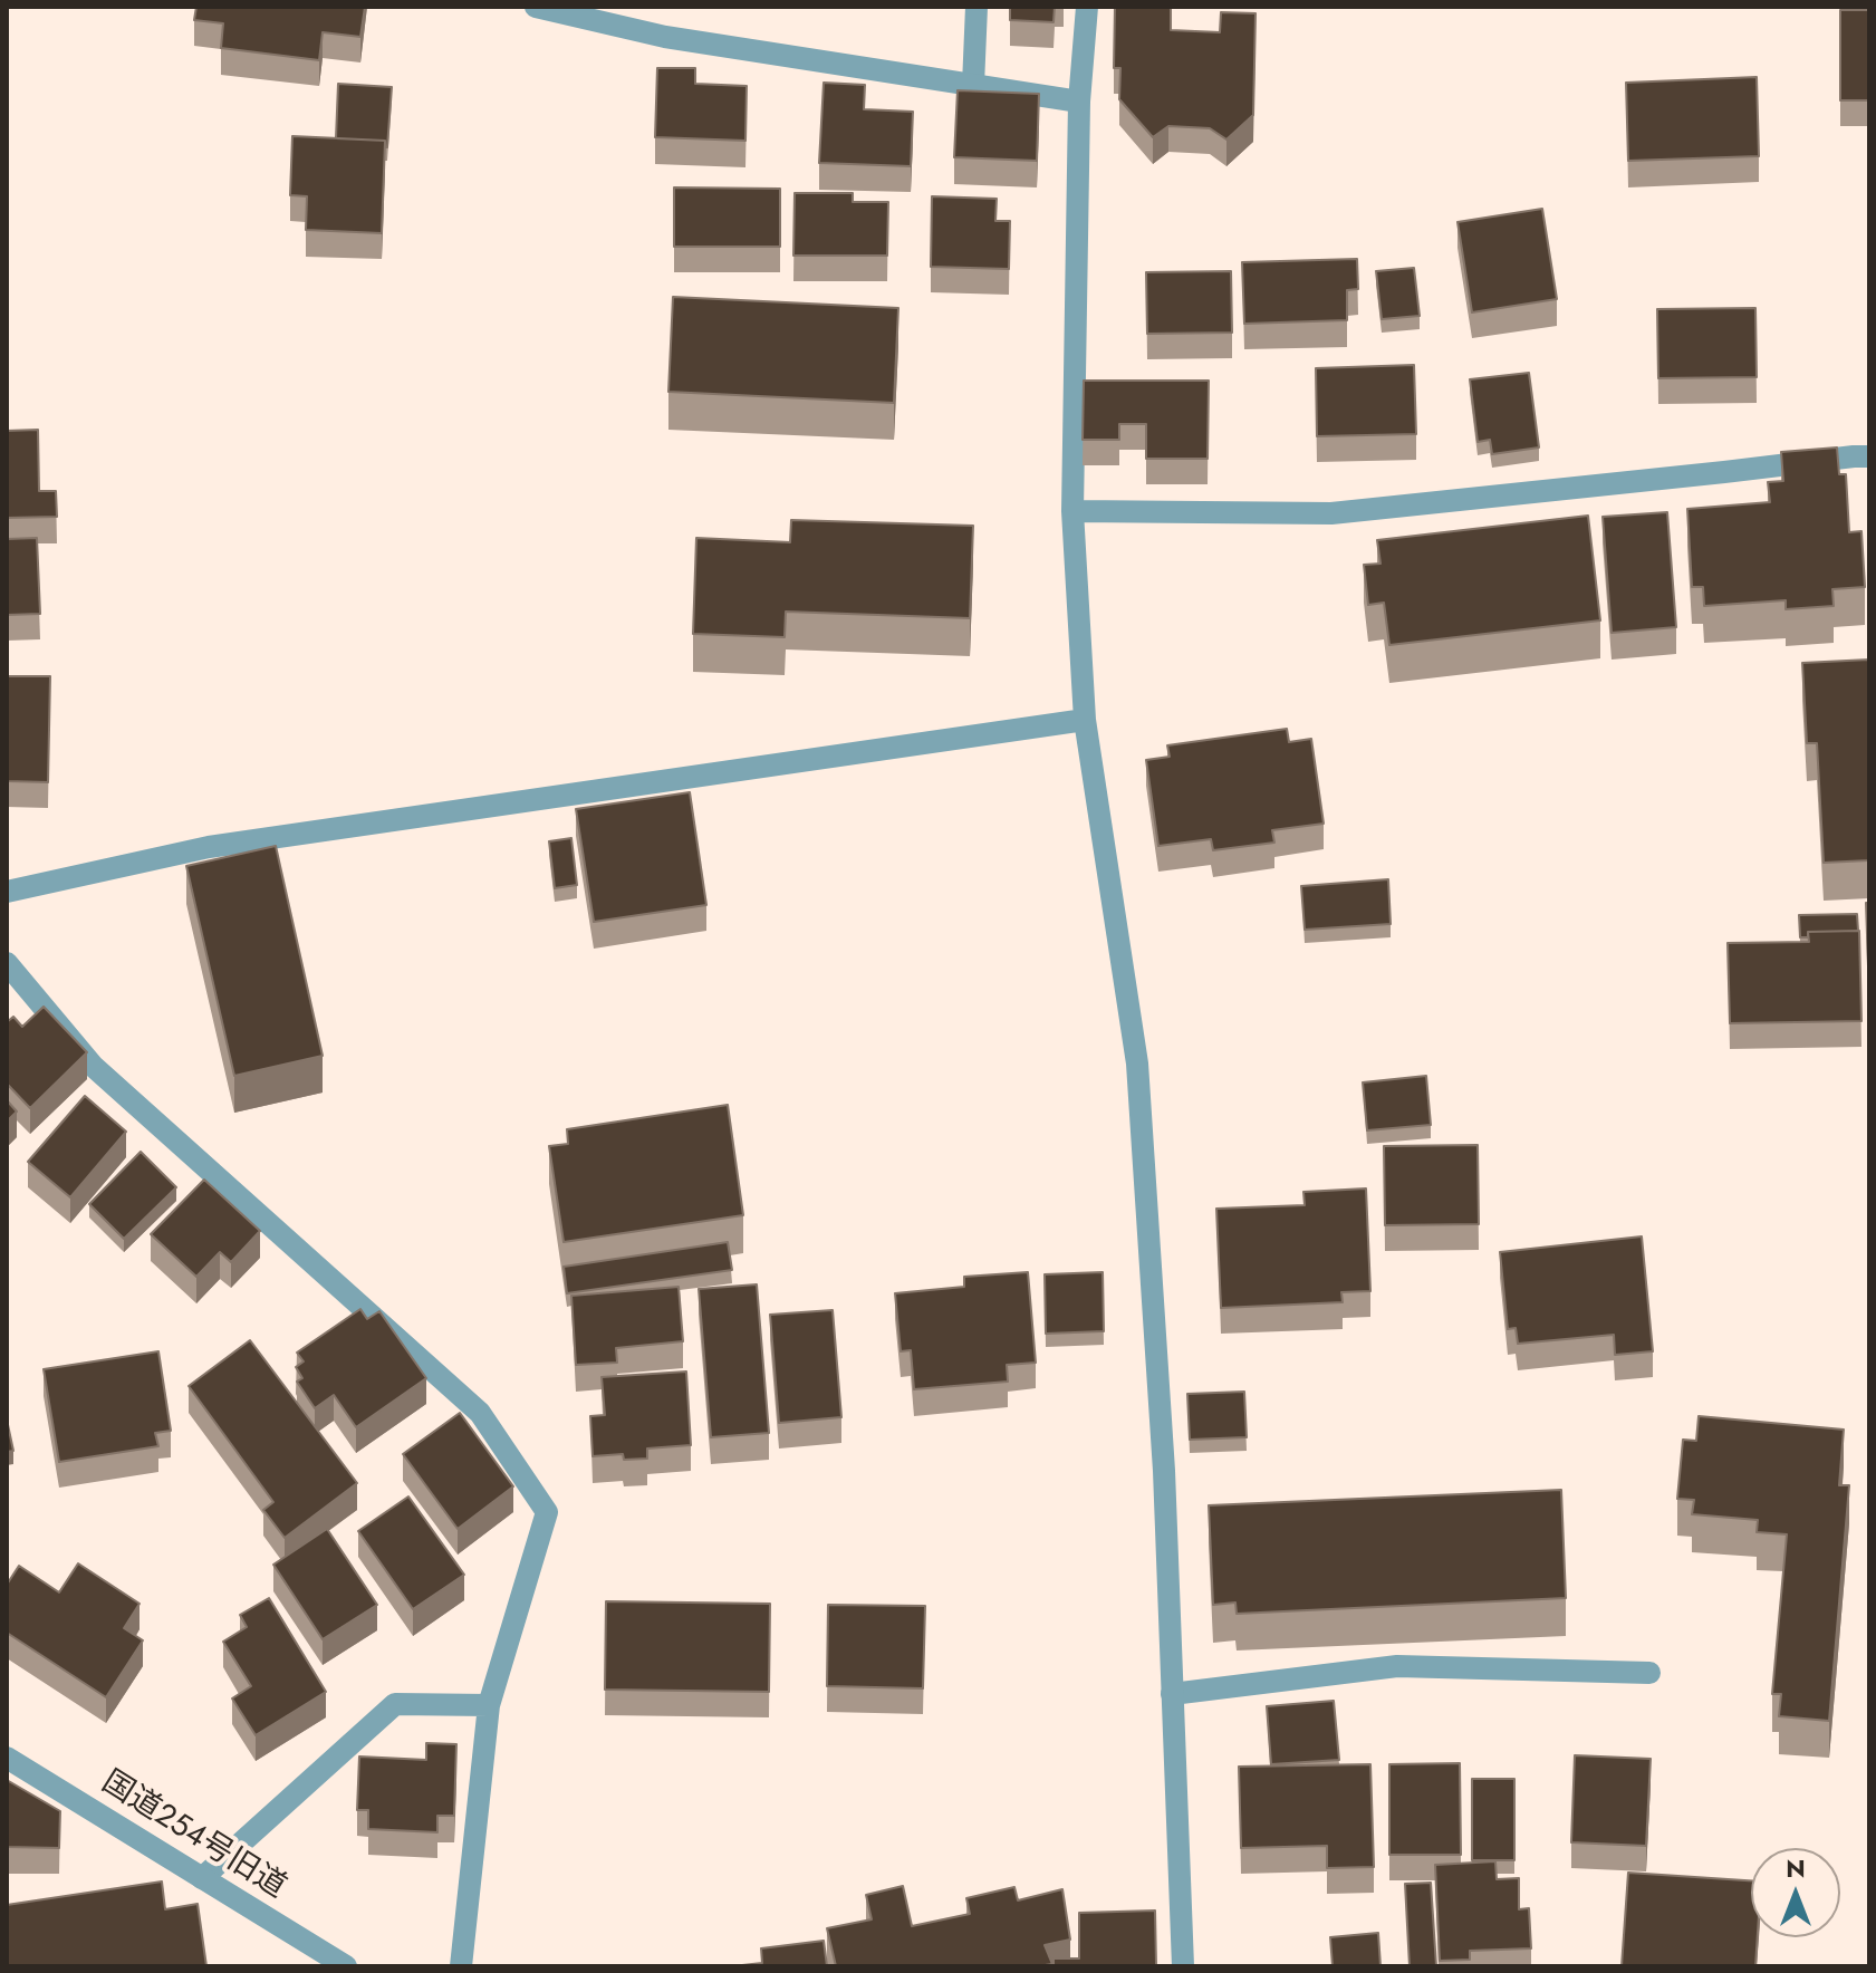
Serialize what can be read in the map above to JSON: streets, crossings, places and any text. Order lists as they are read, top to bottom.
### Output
{
  "streets": {
    "street": ["国道254号旧道"]
  },
  "north": "top"
}
